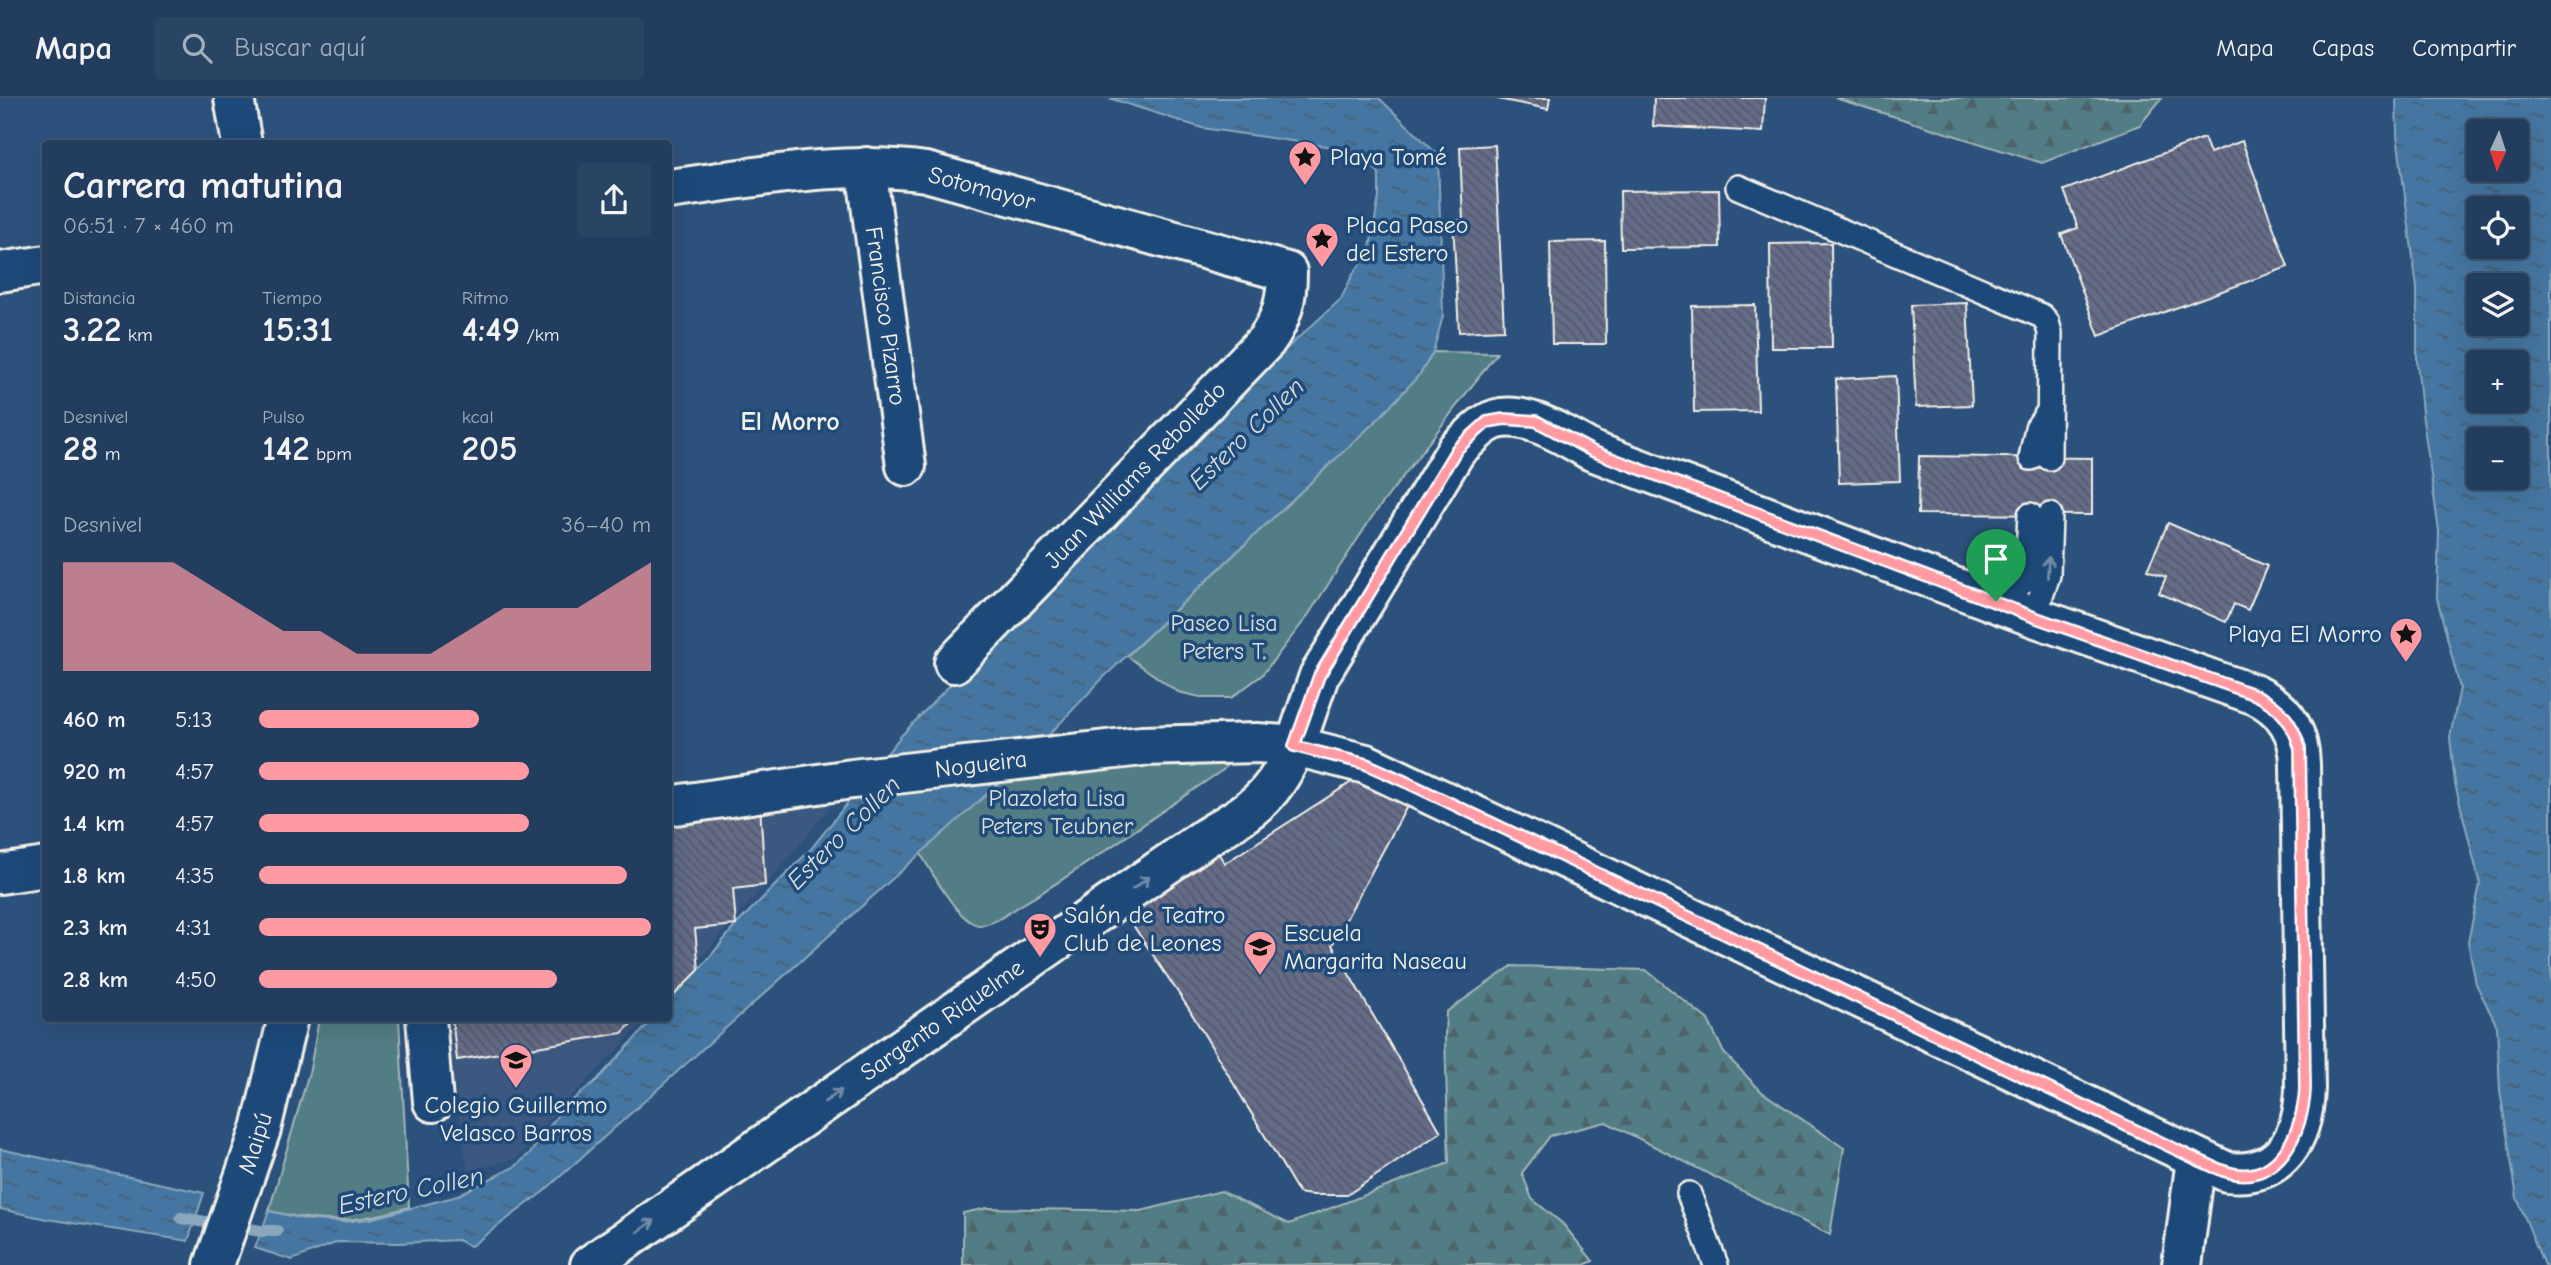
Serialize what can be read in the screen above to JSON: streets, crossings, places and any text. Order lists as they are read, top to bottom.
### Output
{
  "streets": {
    "main road": [
      "Sotomayor",
      "Francisco Pizarro",
      "Juan Williams Rebolledo",
      "Nogueira",
      "Sargento Riquelme",
      "Maipú"
    ]
  },
  "crossings": [
    ["Sotomayor", "Francisco Pizarro"],
    ["Sotomayor", "Juan Williams Rebolledo"],
    ["Nogueira", "Sargento Riquelme"]
  ],
  "one_way": ["Sargento Riquelme"],
  "districts": ["El Morro"],
  "water": ["Estero Collen"],
  "parks": ["Paseo Lisa Peters T.", "Plazoleta Lisa Peters Teubner"],
  "places": {
    "place": ["Playa Tomé", "Placa Paseo del Estero", "Playa El Morro"],
    "theatre": ["Salón de Teatro Club de Leones"],
    "school or university": ["Escuela Margarita Naseau", "Colegio Guillermo Velasco Barros"]
  },
  "north": "bottom",
  "page": {
    "header": "Mapa",
    "search": "Buscar aquí",
    "nav": ["Mapa", "Capas", "Compartir"],
    "map_buttons": ["+", "−"],
    "heading": ["Carrera matutina", "06:51 · 7 × 460 m"],
    "stats": [
      ["Distancia", "3.22 km"],
      ["Tiempo", "15:31"],
      ["Ritmo", "4:49 /km"],
      ["Desnivel", "28 m"],
      ["Pulso", "142 bpm"],
      ["kcal", "205"]
    ],
    "chart": ["Desnivel", "36–40 m"],
    "list": [
      {
        "name": "460 m",
        "note": "5:13"
      },
      {
        "name": "920 m",
        "note": "4:57"
      },
      {
        "name": "1.4 km",
        "note": "4:57"
      },
      {
        "name": "1.8 km",
        "note": "4:35"
      },
      {
        "name": "2.3 km",
        "note": "4:31"
      },
      {
        "name": "2.8 km",
        "note": "4:50"
      }
    ]
  }
}
